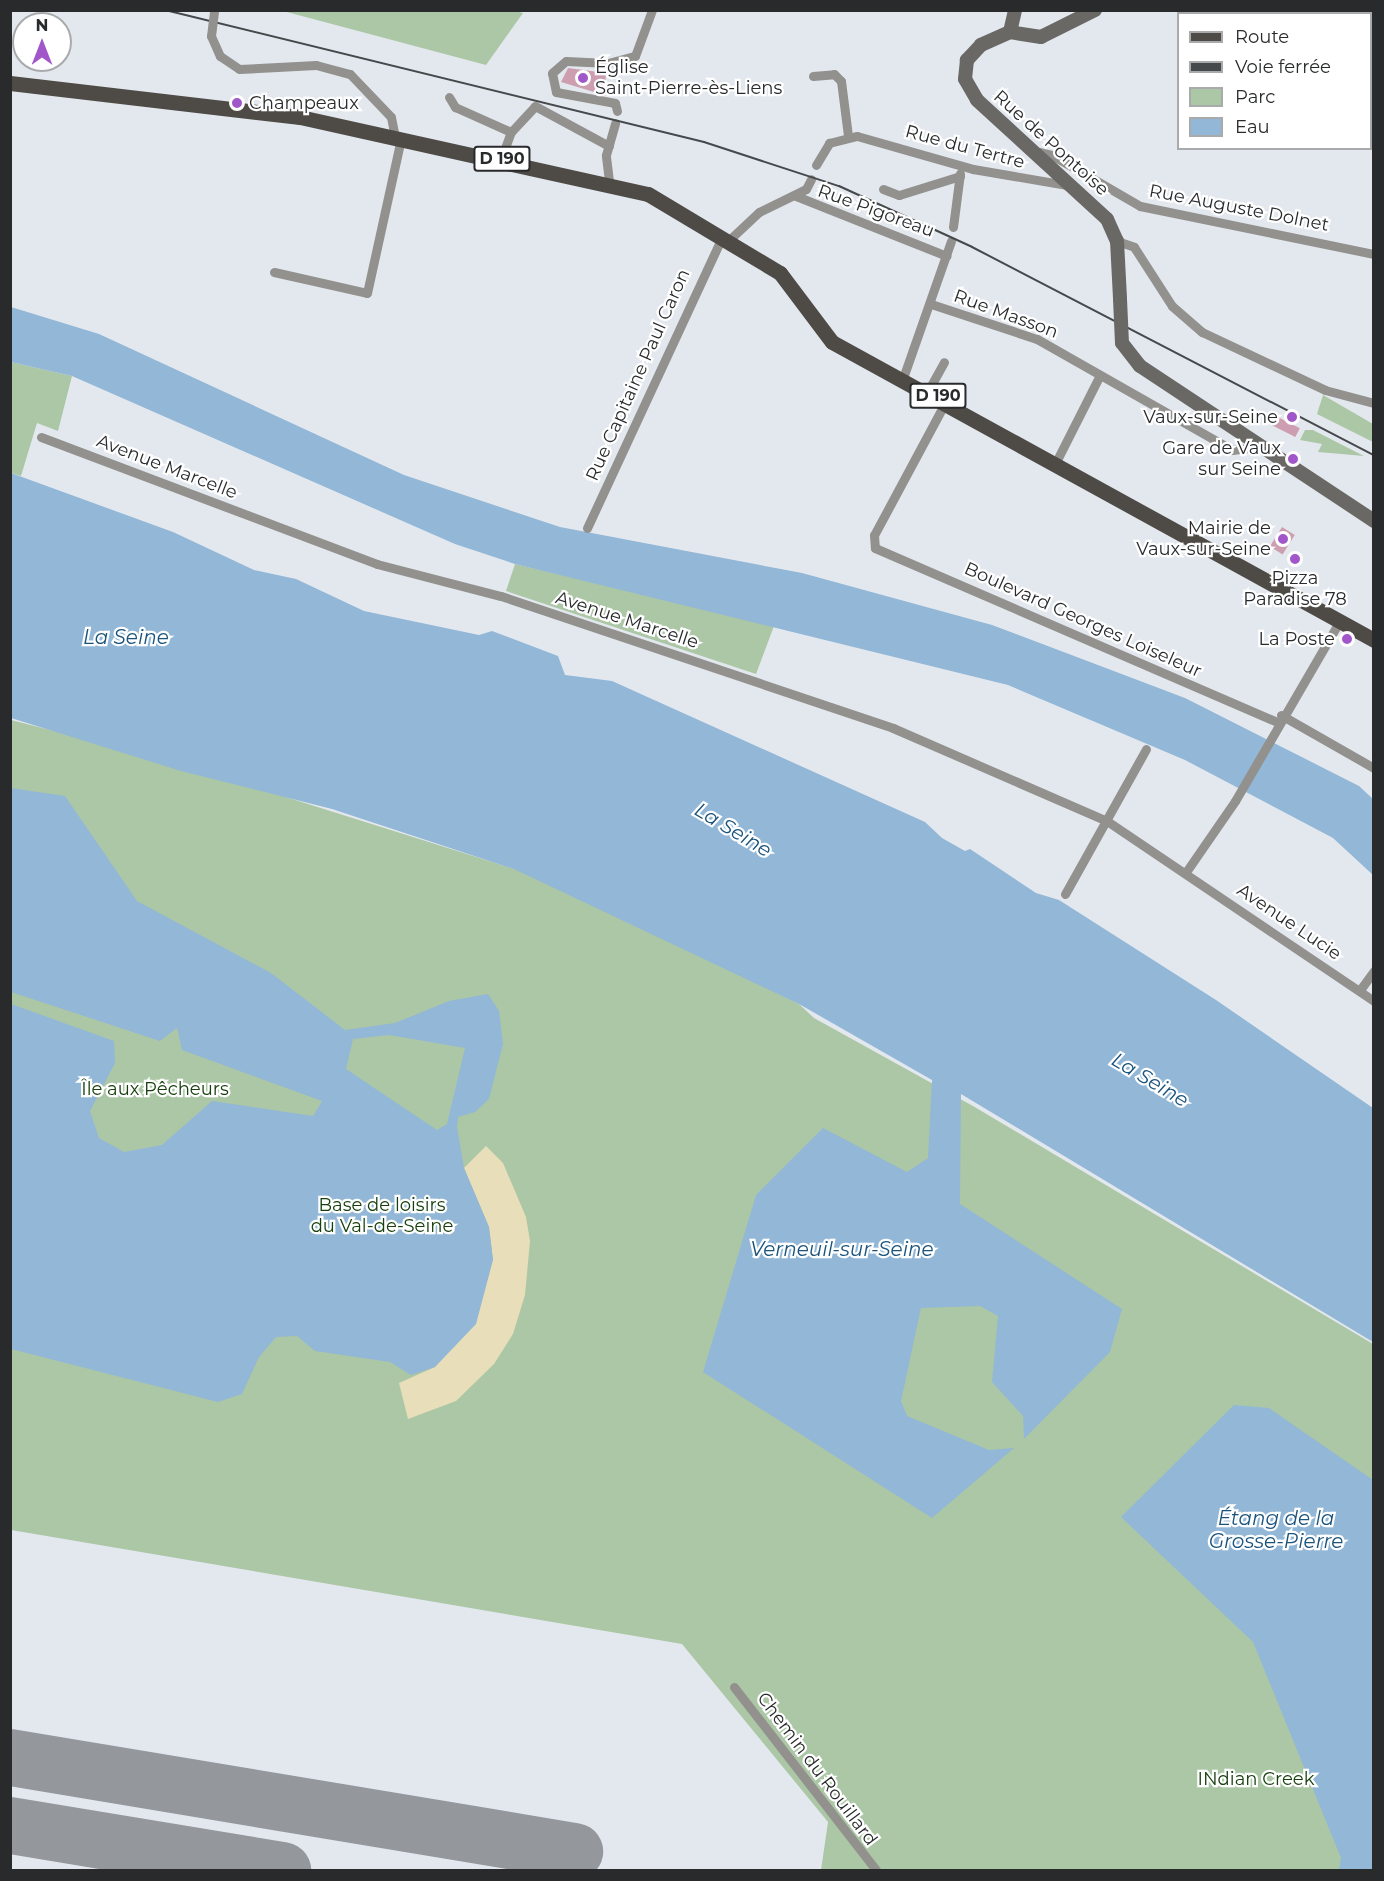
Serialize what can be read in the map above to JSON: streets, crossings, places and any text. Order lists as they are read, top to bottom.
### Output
{
  "streets": {
    "main road": ["D 190"],
    "street": [
      "Rue de Pontoise",
      "Rue du Tertre",
      "Rue Auguste Dolnet",
      "Rue Pigoreau",
      "Rue Masson",
      "Rue Capitaine Paul Caron",
      "Avenue Marcelle",
      "Boulevard Georges Loiseleur",
      "Avenue Lucie",
      "Chemin du Rouillard"
    ]
  },
  "crossings": [
    ["Rue de Pontoise", "Rue du Tertre"],
    ["Rue de Pontoise", "Rue Auguste Dolnet"],
    ["Rue de Pontoise", "Rue Masson"],
    ["D 190", "Rue Capitaine Paul Caron"],
    ["D 190", "Boulevard Georges Loiseleur"],
    ["Avenue Marcelle", "Avenue Lucie"]
  ],
  "water": ["La Seine", "Verneuil-sur-Seine", "Étang de la Grosse-Pierre"],
  "parks": ["Île aux Pêcheurs", "Base de loisirs du Val-de-Seine", "INdian Creek"],
  "places": [
    "Église Saint-Pierre-ès-Liens",
    "Champeaux",
    "Vaux-sur-Seine",
    "Gare de Vaux sur Seine",
    "Mairie de Vaux-sur-Seine",
    "Pizza Paradise 78",
    "La Poste"
  ],
  "legend": [
    "Route",
    "Voie ferrée",
    "Parc",
    "Eau"
  ],
  "north": "top"
}
